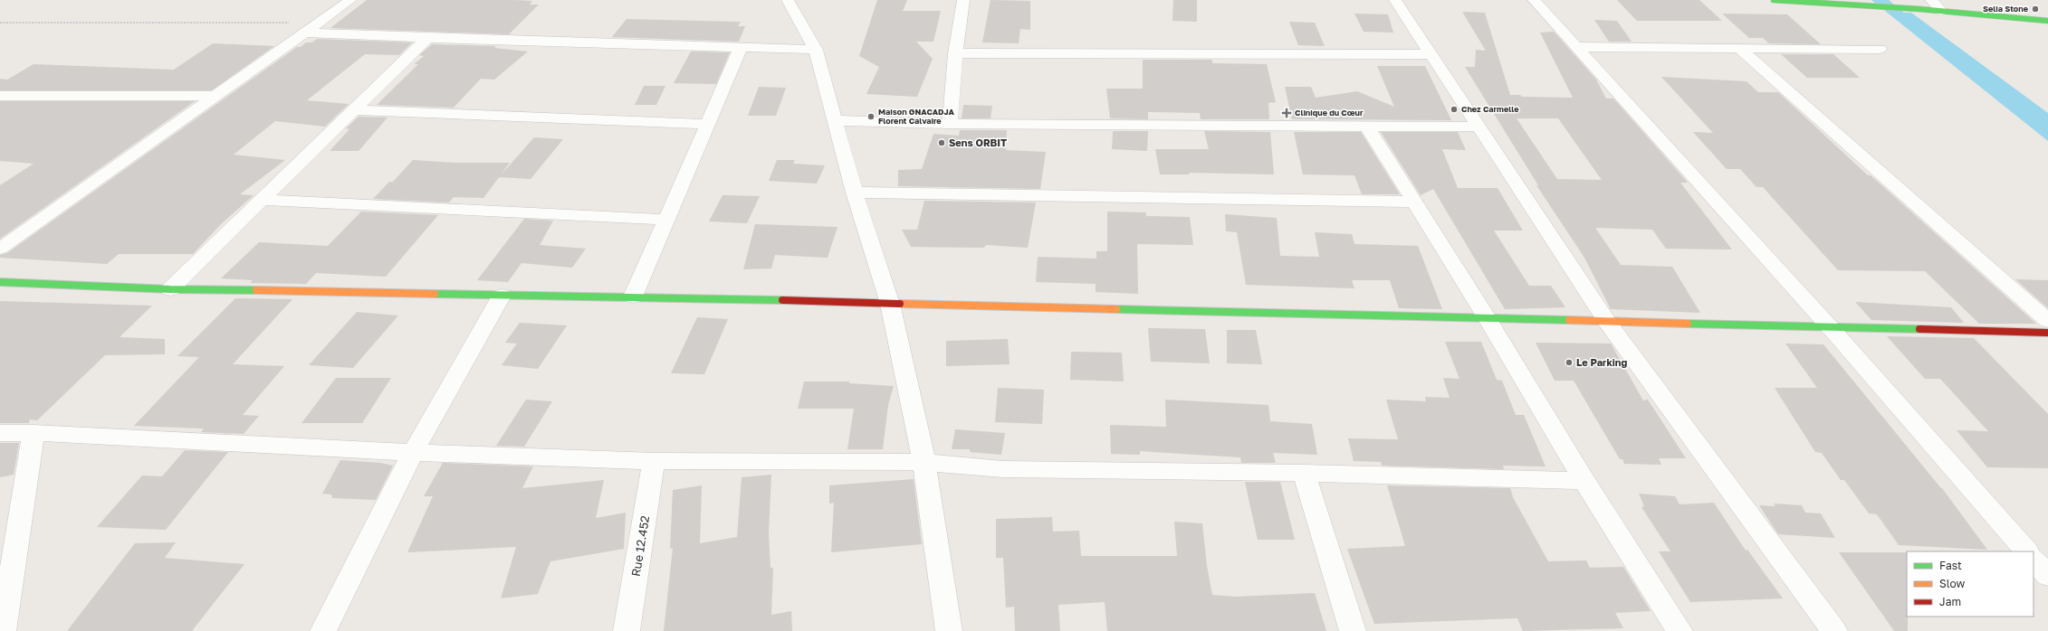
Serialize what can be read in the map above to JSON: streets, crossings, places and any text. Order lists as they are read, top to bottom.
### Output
{
  "streets": {
    "street": ["Rue 12.452"]
  },
  "places": {
    "other": [
      "Selia Stone",
      "Chez Carmelle",
      "Maison GNACADJA Florent Calvaire",
      "Sens ORBIT",
      "Le Parking"
    ],
    "health": ["Clinique du Cœur"]
  },
  "legend": ["Fast", "Slow", "Jam"]
}
